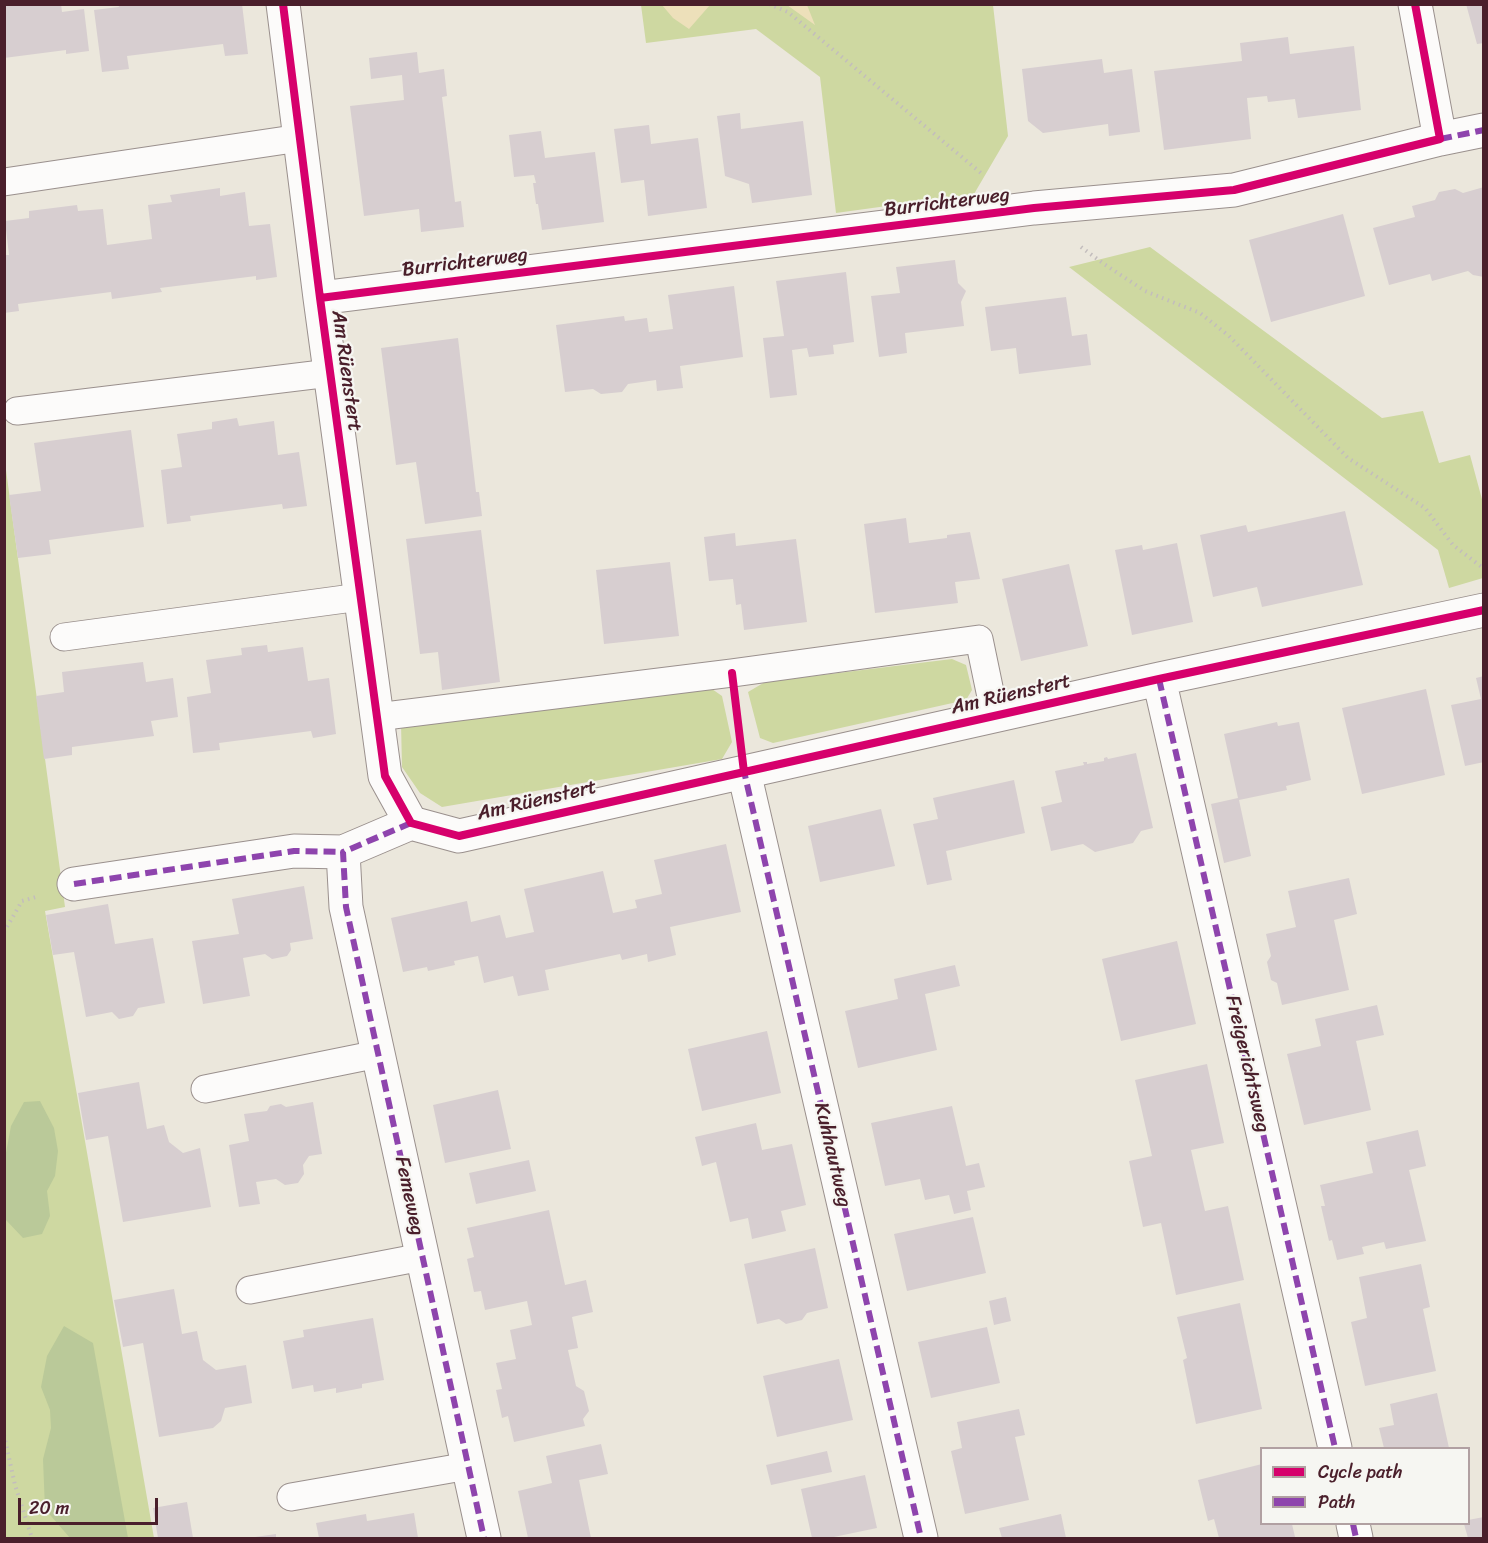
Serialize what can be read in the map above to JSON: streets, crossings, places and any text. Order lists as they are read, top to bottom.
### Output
{
  "streets": {
    "street": [
      "Burrichterweg",
      "Am Rüenstert",
      "Freigerichtsweg",
      "Kuhhautweg",
      "Femeweg"
    ]
  },
  "crossings": [
    ["Burrichterweg", "Am Rüenstert"],
    ["Am Rüenstert", "Freigerichtsweg"],
    ["Am Rüenstert", "Kuhhautweg"]
  ],
  "legend": ["Cycle path", "Path"],
  "scale_bar": "20 m"
}
